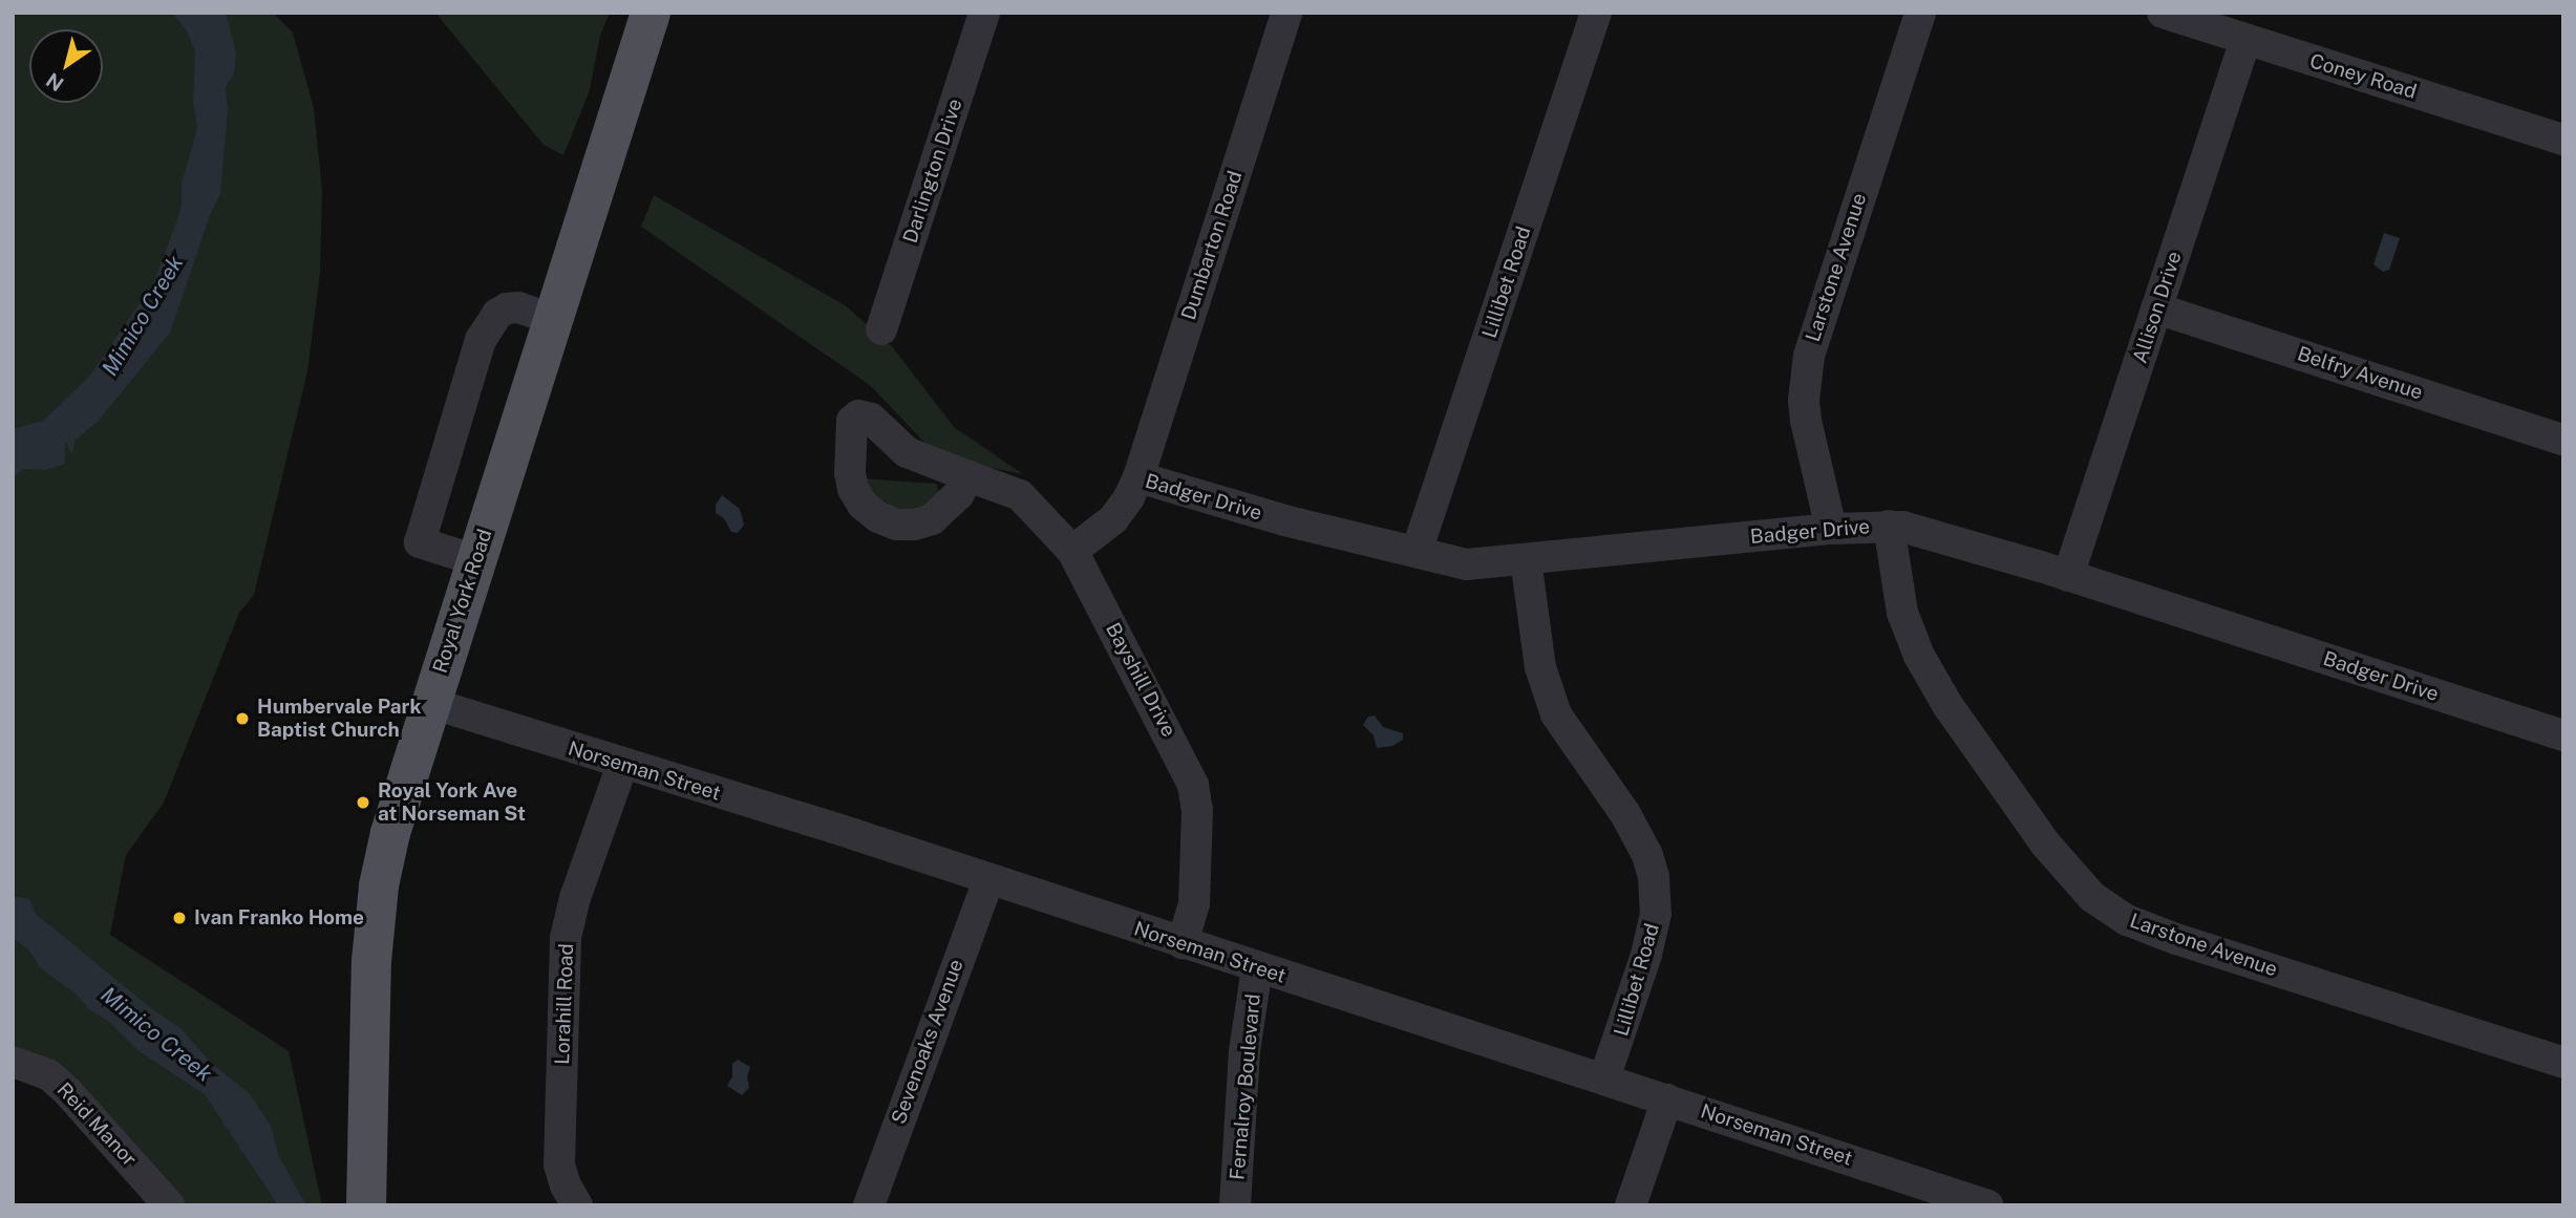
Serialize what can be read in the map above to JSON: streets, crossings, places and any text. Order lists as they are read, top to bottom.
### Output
{
  "streets": {
    "main road": ["Royal York Road"],
    "street": [
      "Coney Road",
      "Darlington Drive",
      "Dumbarton Road",
      "Larstone Avenue",
      "Lillibet Road",
      "Allison Drive",
      "Belfry Avenue",
      "Badger Drive",
      "Bayshill Drive",
      "Norseman Street",
      "Lorahill Road",
      "Sevenoaks Avenue",
      "Fernalroy Boulevard",
      "Reid Manor"
    ]
  },
  "crossings": [
    ["Coney Road", "Allison Drive"],
    ["Dumbarton Road", "Badger Drive"],
    ["Larstone Avenue", "Badger Drive"],
    ["Lillibet Road", "Badger Drive"],
    ["Lillibet Road", "Norseman Street"],
    ["Allison Drive", "Belfry Avenue"],
    ["Allison Drive", "Badger Drive"],
    ["Badger Drive", "Bayshill Drive"],
    ["Royal York Road", "Norseman Street"],
    ["Bayshill Drive", "Norseman Street"],
    ["Norseman Street", "Lorahill Road"],
    ["Norseman Street", "Sevenoaks Avenue"],
    ["Norseman Street", "Fernalroy Boulevard"]
  ],
  "water": ["Mimico Creek"],
  "places": ["Humbervale Park Baptist Church", "Royal York Ave at Norseman St", "Ivan Franko Home"],
  "north": "bottom left"
}
